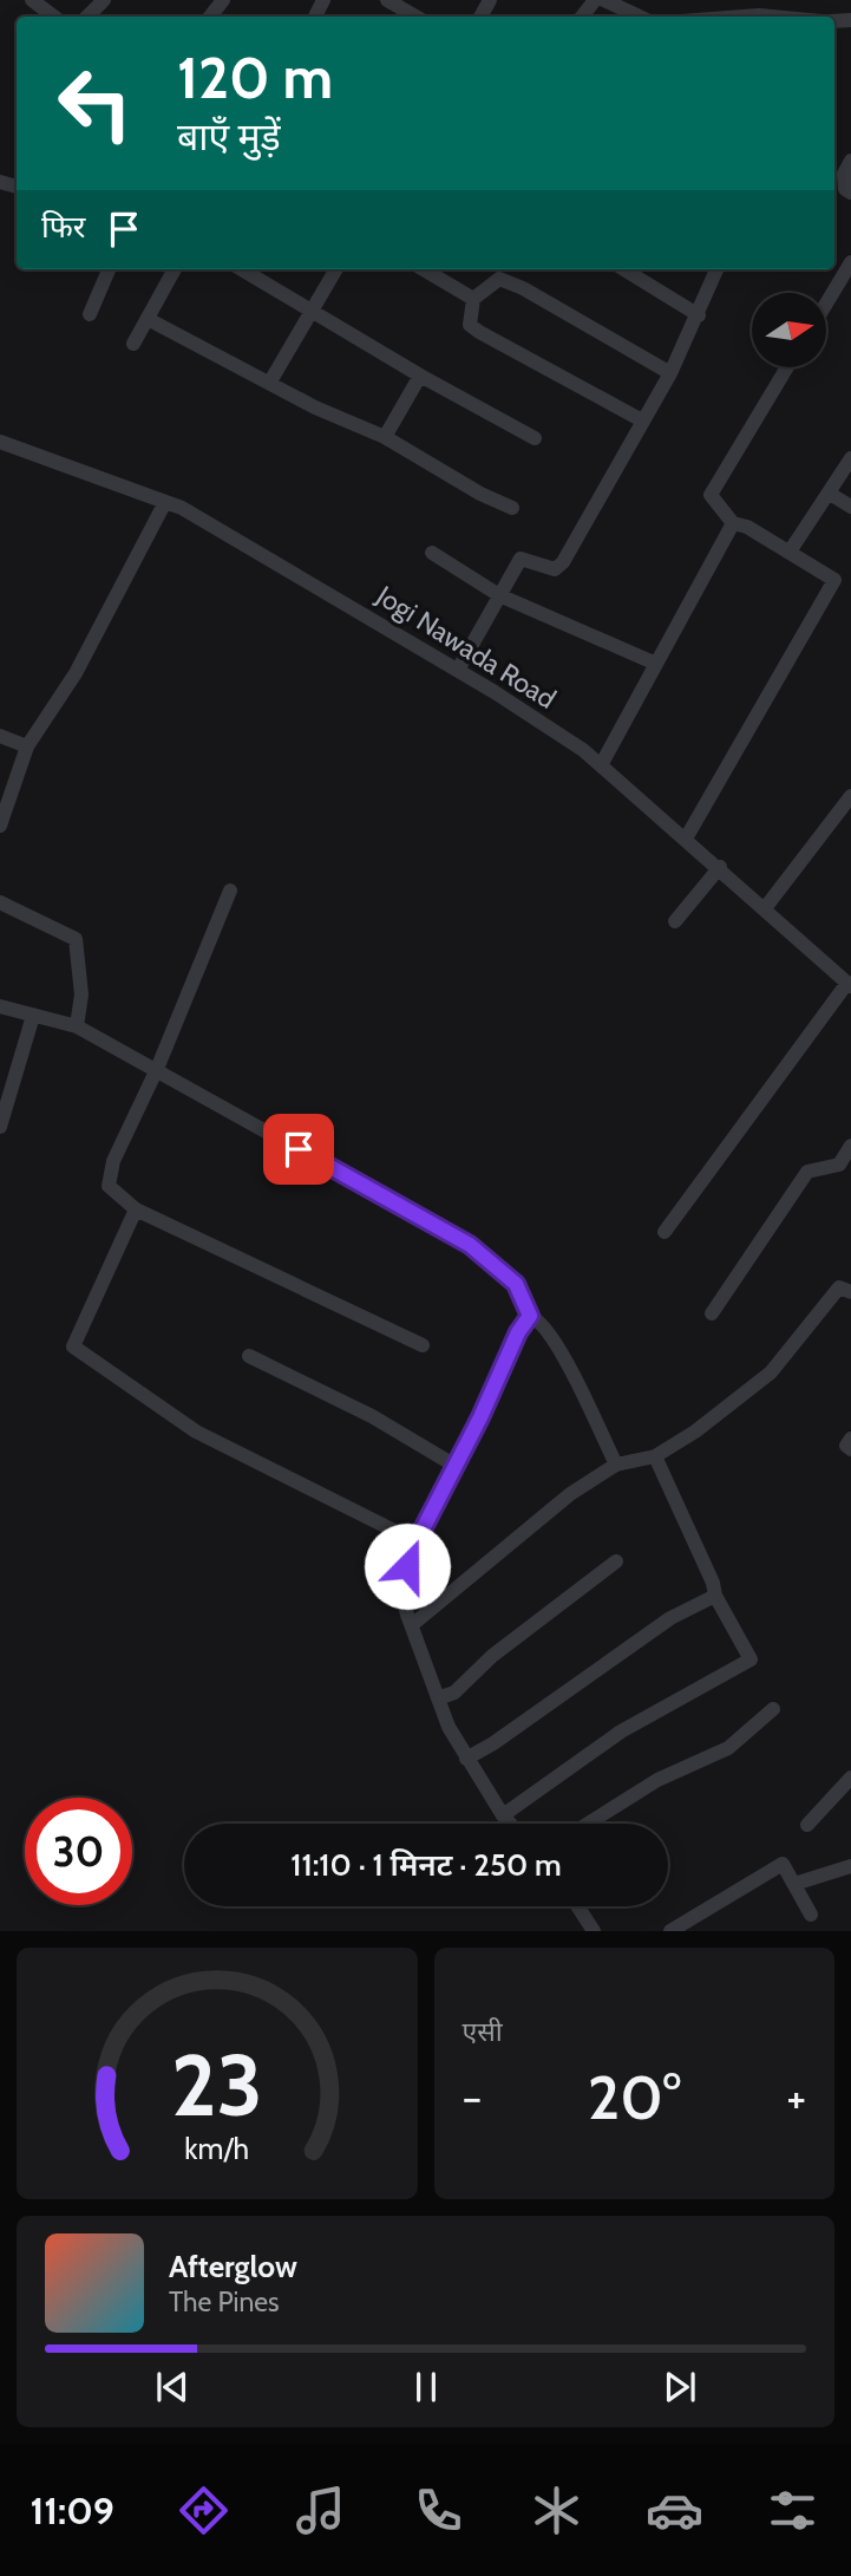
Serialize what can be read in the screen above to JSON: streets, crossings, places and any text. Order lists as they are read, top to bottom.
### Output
{
  "streets": {
    "street": ["Jogi Nawada Road"]
  },
  "north": "right",
  "page": {
    "turn": ["120 m", "बाएँ मुड़ें"],
    "then": "फिर",
    "limit": "30",
    "trip": "11:10 · 1 मिनट · 250 m",
    "tile": "एसी",
    "heat": ["−", "20°", "+"],
    "song": ["Afterglow", "The Pines"],
    "tabs": "11:09",
    "gauge": ["23", "km/h"]
  }
}
